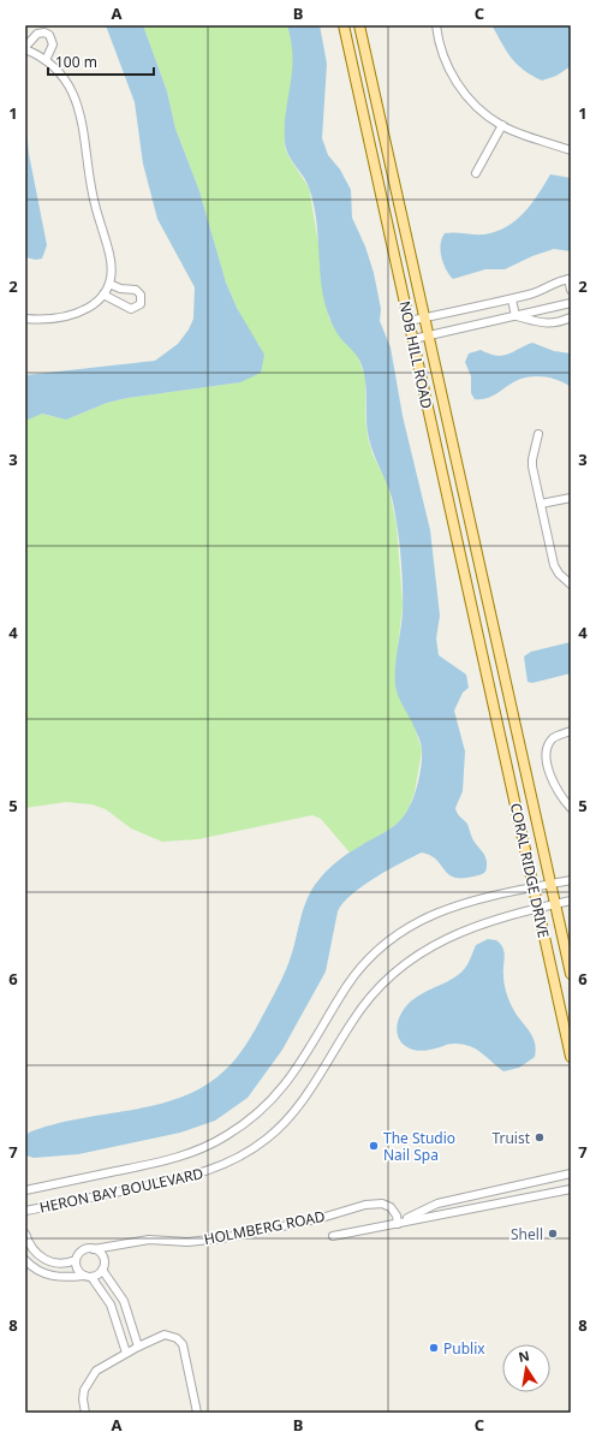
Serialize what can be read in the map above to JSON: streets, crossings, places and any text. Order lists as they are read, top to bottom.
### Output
{
  "streets": {
    "main road": ["NOB HILL ROAD", "CORAL RIDGE DRIVE"],
    "street": ["HERON BAY BOULEVARD", "HOLMBERG ROAD"]
  },
  "crossings": [
    ["NOB HILL ROAD", "CORAL RIDGE DRIVE"],
    ["CORAL RIDGE DRIVE", "HERON BAY BOULEVARD"]
  ],
  "places": [
    "Truist",
    "The Studio Nail Spa",
    "Shell",
    "Publix"
  ],
  "scale_bar": "100 m",
  "north": "top",
  "grid": {
    "columns": ["A", "B", "C"],
    "rows": [
      "1",
      "2",
      "3",
      "4",
      "5",
      "6",
      "7",
      "8"
    ]
  }
}
